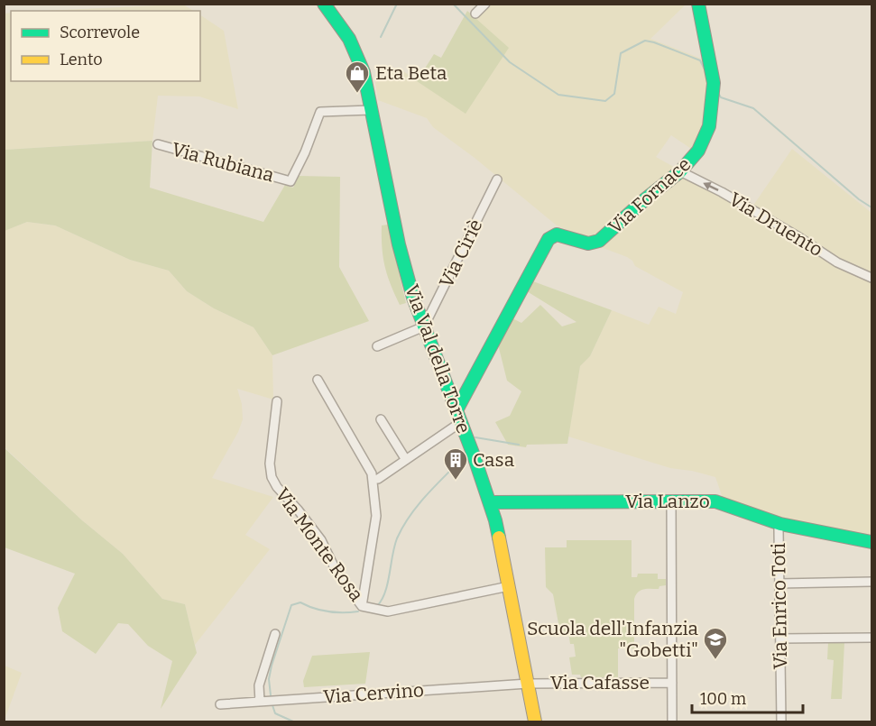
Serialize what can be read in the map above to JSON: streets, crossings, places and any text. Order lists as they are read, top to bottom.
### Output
{
  "streets": {
    "street": [
      "Via Rubiana",
      "Via Fornace",
      "Via Druento",
      "Via Ciriè",
      "Via Val della Torre",
      "Via Lanzo",
      "Via Monte Rosa",
      "Via Enrico Toti",
      "Via Cafasse",
      "Via Cervino"
    ]
  },
  "crossings": [
    ["Via Rubiana", "Via Val della Torre"],
    ["Via Fornace", "Via Druento"],
    ["Via Fornace", "Via Val della Torre"],
    ["Via Ciriè", "Via Val della Torre"],
    ["Via Val della Torre", "Via Lanzo"],
    ["Via Val della Torre", "Via Monte Rosa"],
    ["Via Val della Torre", "Via Cafasse"],
    ["Via Val della Torre", "Via Cervino"],
    ["Via Lanzo", "Via Enrico Toti"],
    ["Via Cafasse", "Via Cervino"]
  ],
  "one_way": ["Via Druento"],
  "places": {
    "shop": ["Eta Beta"],
    "building": ["Casa"],
    "school or university": ["Scuola dell'Infanzia \"Gobetti\""]
  },
  "legend": ["Scorrevole", "Lento"],
  "scale_bar": "100 m"
}
